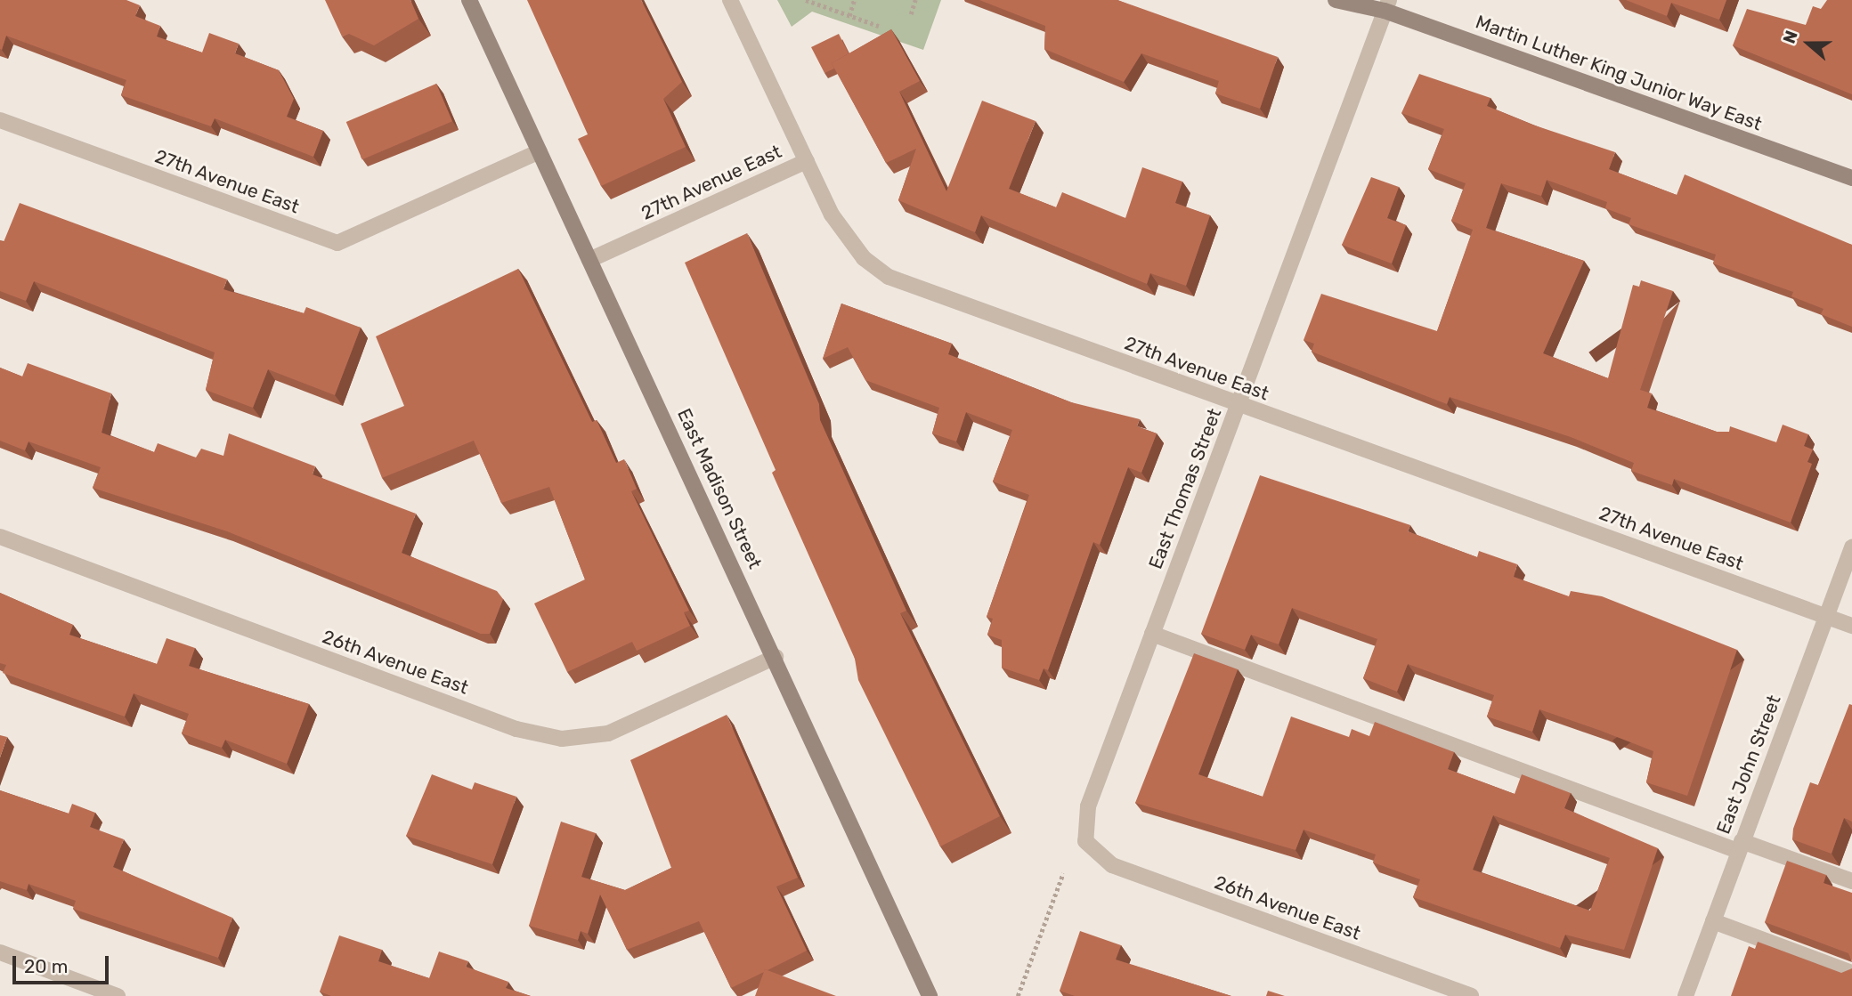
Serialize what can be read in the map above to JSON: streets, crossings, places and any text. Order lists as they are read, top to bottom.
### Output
{
  "streets": {
    "main road": ["Martin Luther King Junior Way East", "East Madison Street"],
    "street": [
      "27th Avenue East",
      "East Thomas Street",
      "26th Avenue East",
      "East John Street"
    ]
  },
  "crossings": [
    ["Martin Luther King Junior Way East", "East Thomas Street"],
    ["27th Avenue East", "East Madison Street"],
    ["27th Avenue East", "East Thomas Street"],
    ["27th Avenue East", "East John Street"],
    ["East Madison Street", "26th Avenue East"],
    ["East Thomas Street", "26th Avenue East"]
  ],
  "scale_bar": "20 m",
  "north": "left"
}
